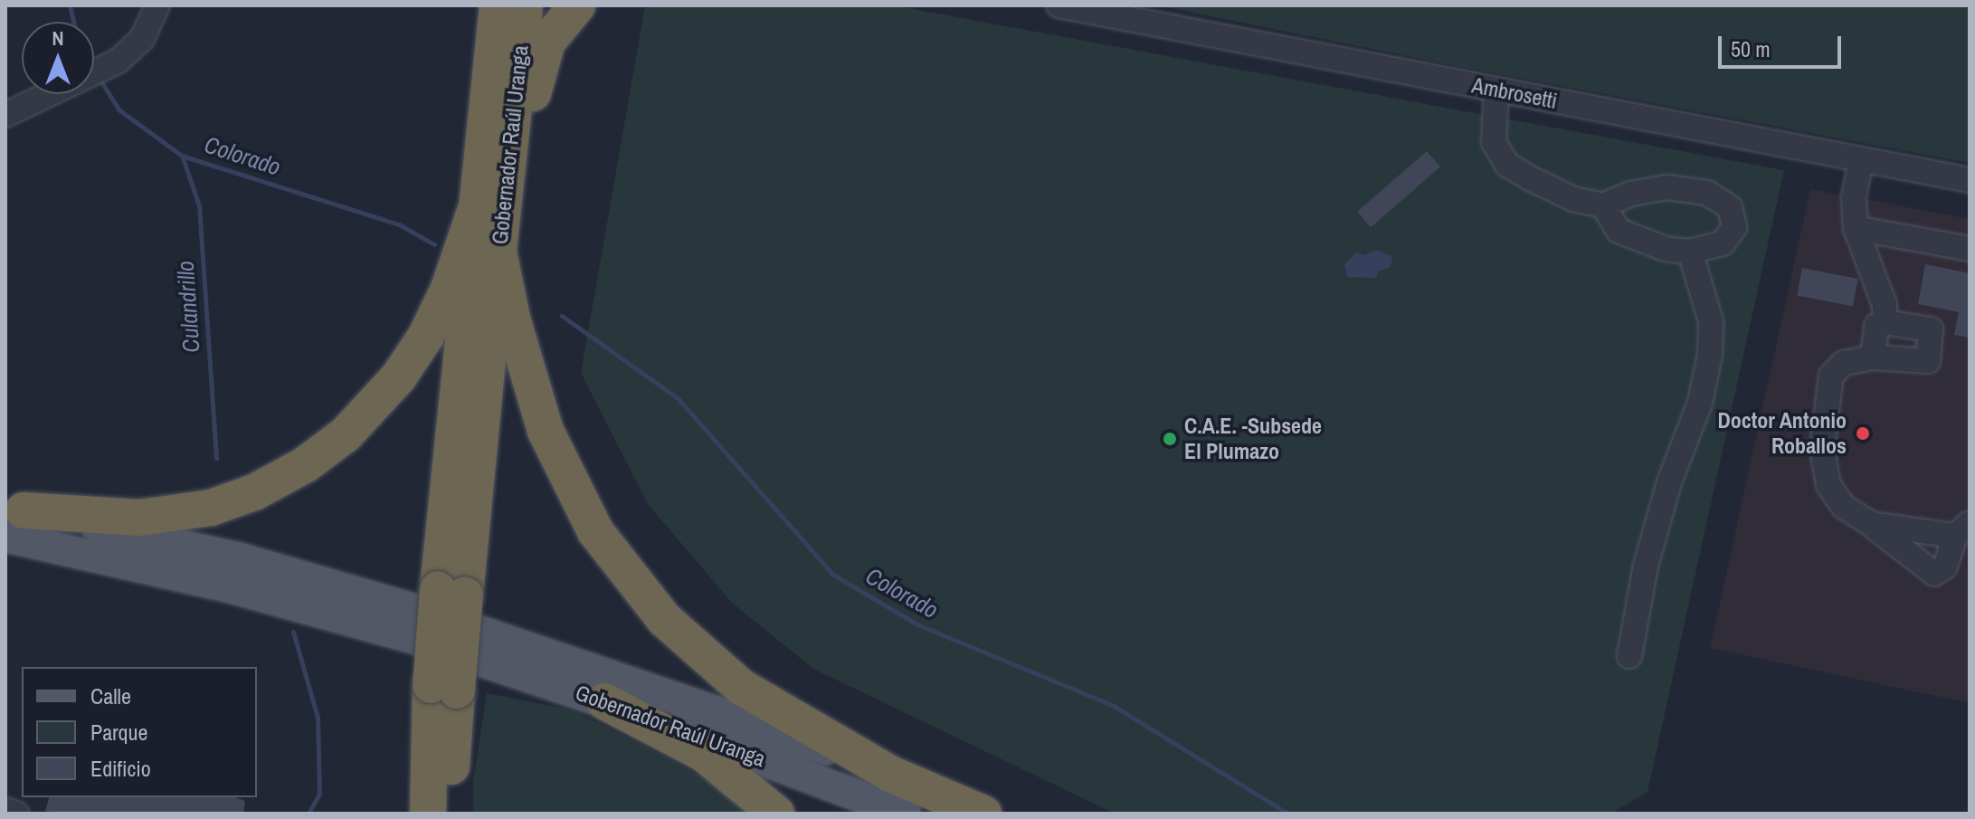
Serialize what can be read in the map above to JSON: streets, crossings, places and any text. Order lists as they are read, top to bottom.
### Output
{
  "streets": {
    "highway": ["Gobernador Raúl Uranga"],
    "street": ["Ambrosetti"]
  },
  "water": ["Colorado", "Culandrillo"],
  "places": ["Doctor Antonio Roballos", "C.A.E. -Subsede El Plumazo"],
  "legend": ["Calle", "Parque", "Edificio"],
  "scale_bar": "50 m",
  "north": "top"
}
